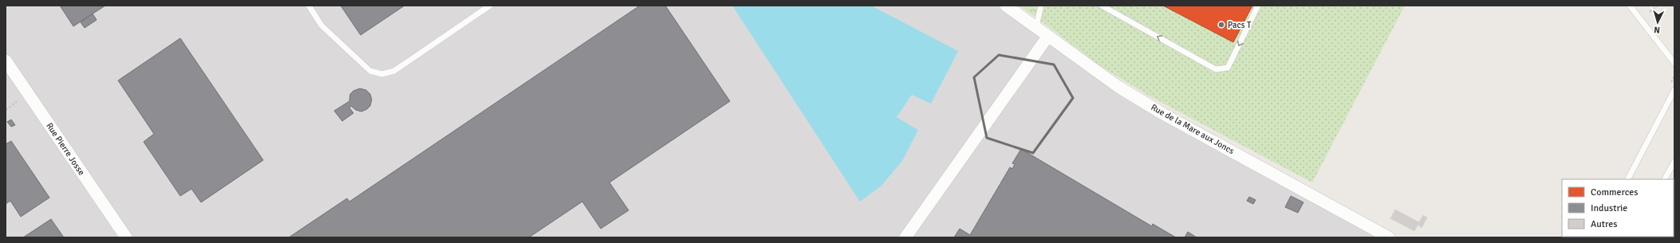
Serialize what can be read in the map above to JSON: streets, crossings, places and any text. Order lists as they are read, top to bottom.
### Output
{
  "streets": {
    "street": ["Rue de la Mare aux Joncs", "Rue Pierre Josse"]
  },
  "places": ["Pacs T"],
  "legend": ["Commerces", "Industrie", "Autres"],
  "north": "bottom"
}
